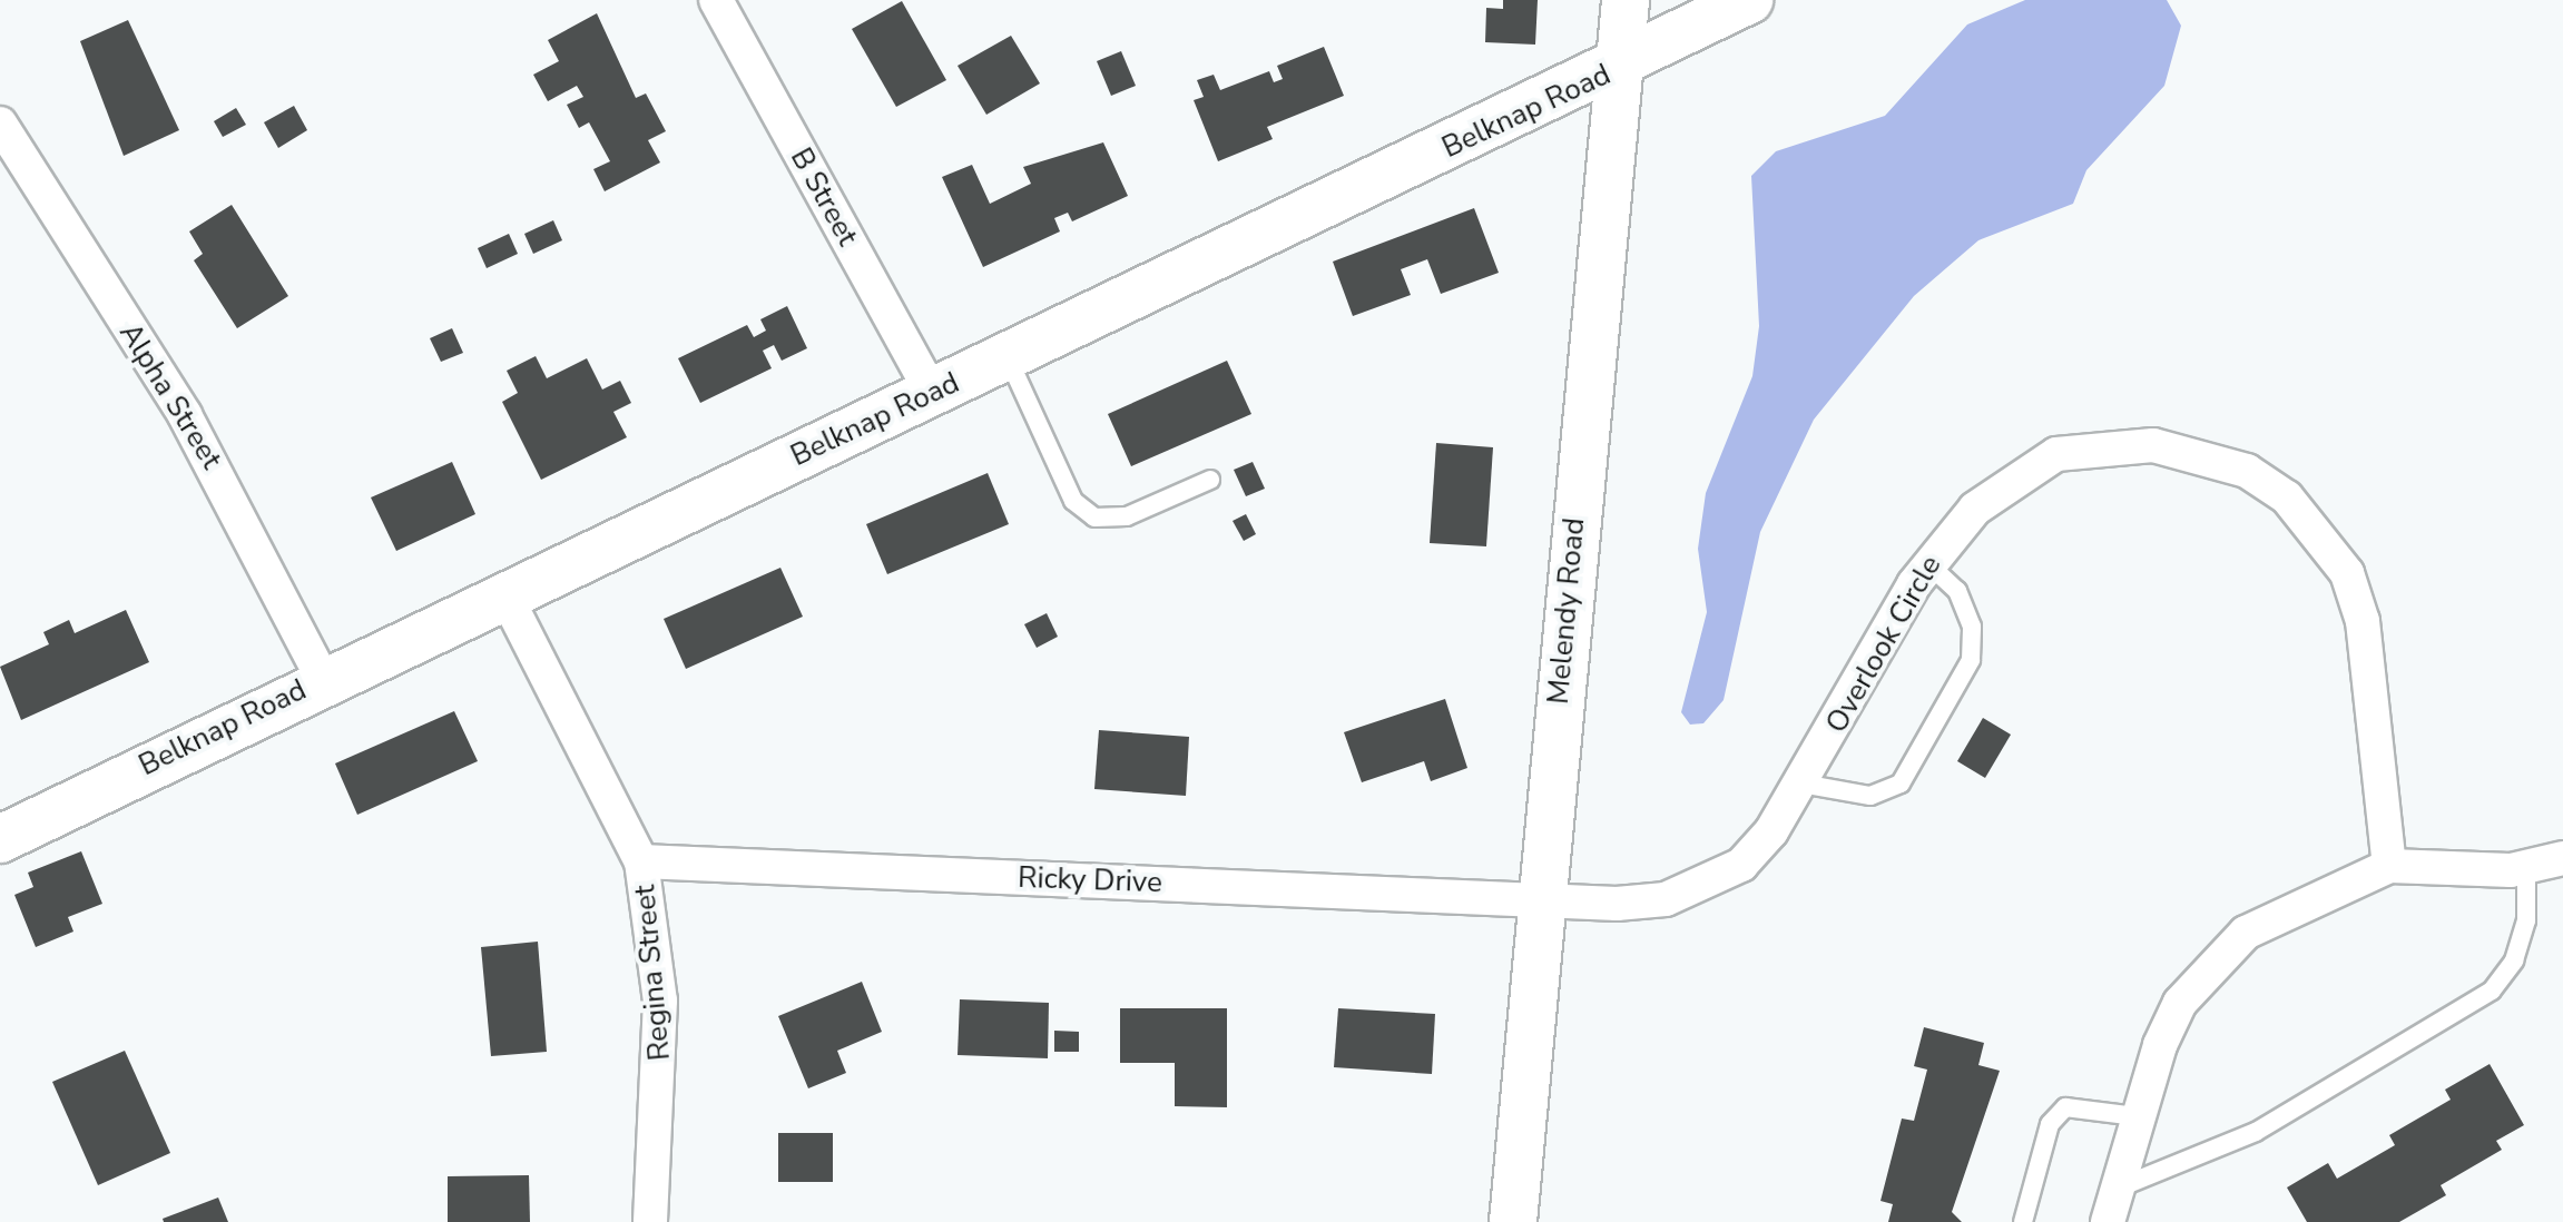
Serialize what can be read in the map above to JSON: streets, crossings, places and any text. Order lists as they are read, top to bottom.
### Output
{
  "streets": {
    "street": [
      "Belknap Road",
      "B Street",
      "Alpha Street",
      "Melendy Road",
      "Overlook Circle",
      "Ricky Drive",
      "Regina Street"
    ]
  },
  "crossings": [
    ["Belknap Road", "B Street"],
    ["Belknap Road", "Alpha Street"],
    ["Belknap Road", "Melendy Road"],
    ["Belknap Road", "Regina Street"],
    ["Melendy Road", "Overlook Circle"],
    ["Melendy Road", "Ricky Drive"],
    ["Overlook Circle", "Ricky Drive"],
    ["Ricky Drive", "Regina Street"]
  ]
}
